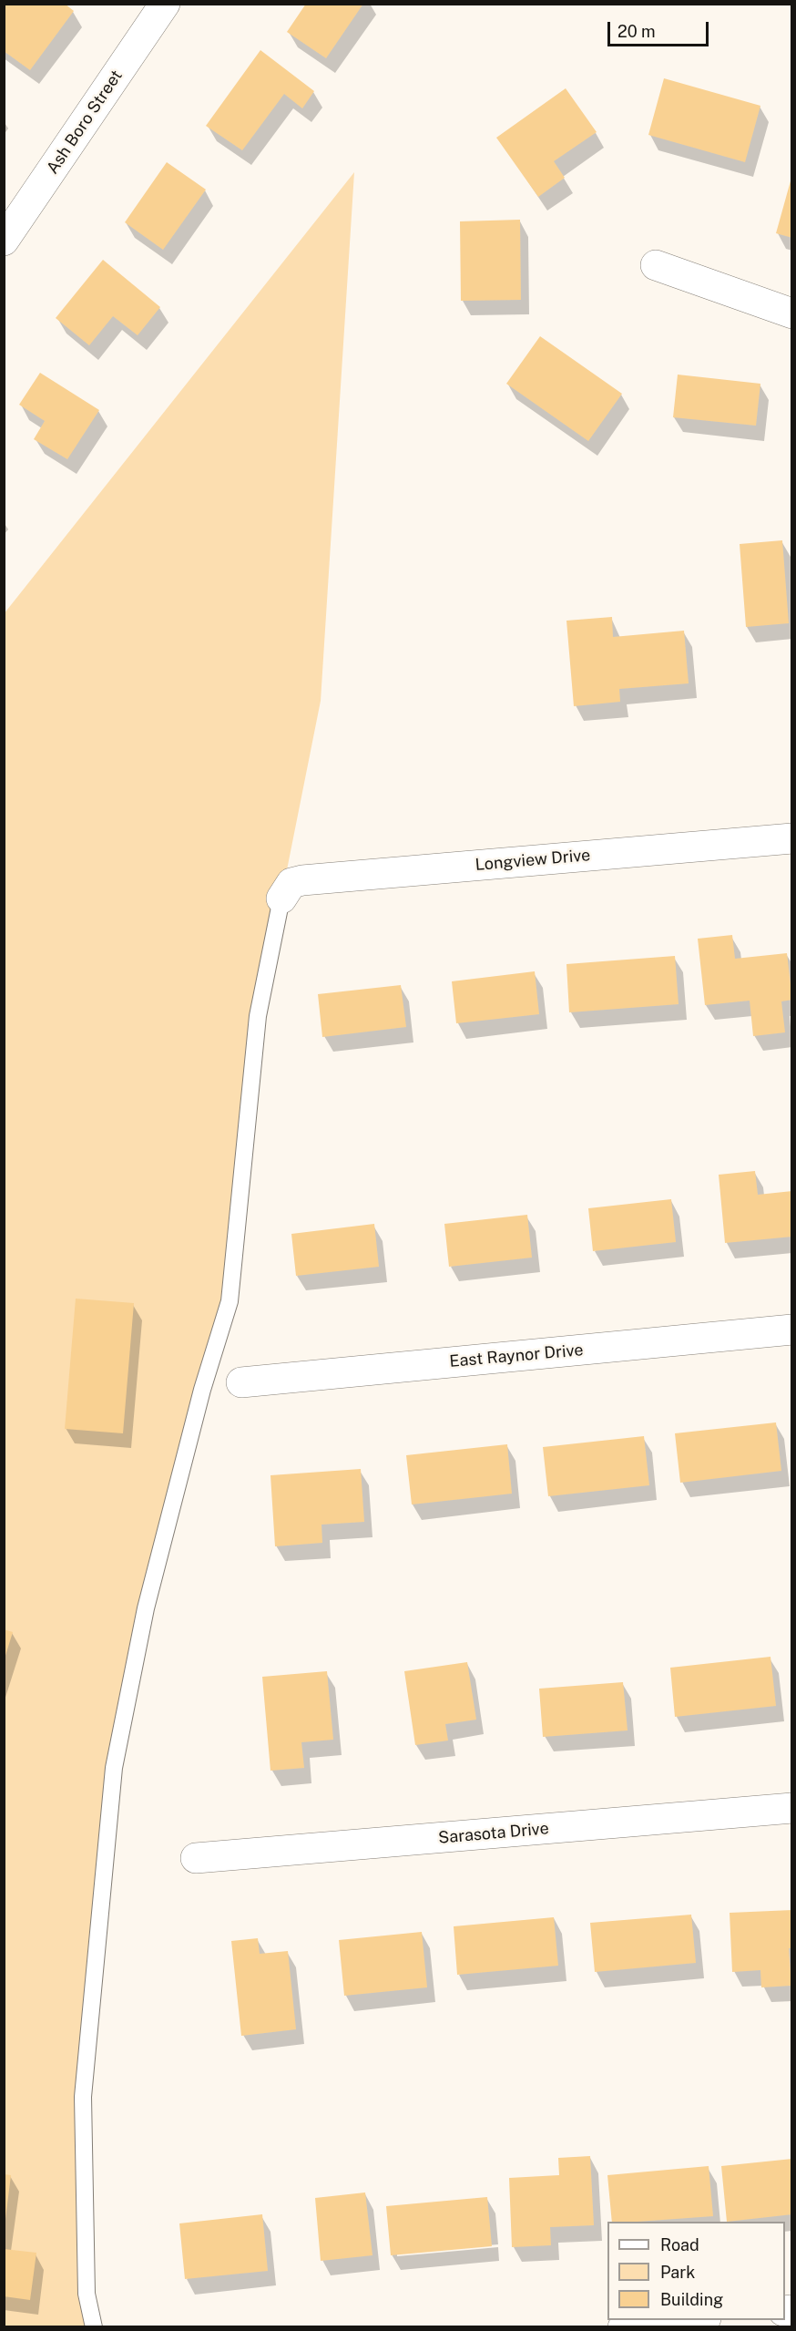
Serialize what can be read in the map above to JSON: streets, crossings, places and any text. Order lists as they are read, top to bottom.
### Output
{
  "streets": {
    "street": [
      "Ash Boro Street",
      "Longview Drive",
      "East Raynor Drive",
      "Sarasota Drive"
    ]
  },
  "legend": ["Road", "Park", "Building"],
  "scale_bar": "20 m"
}
